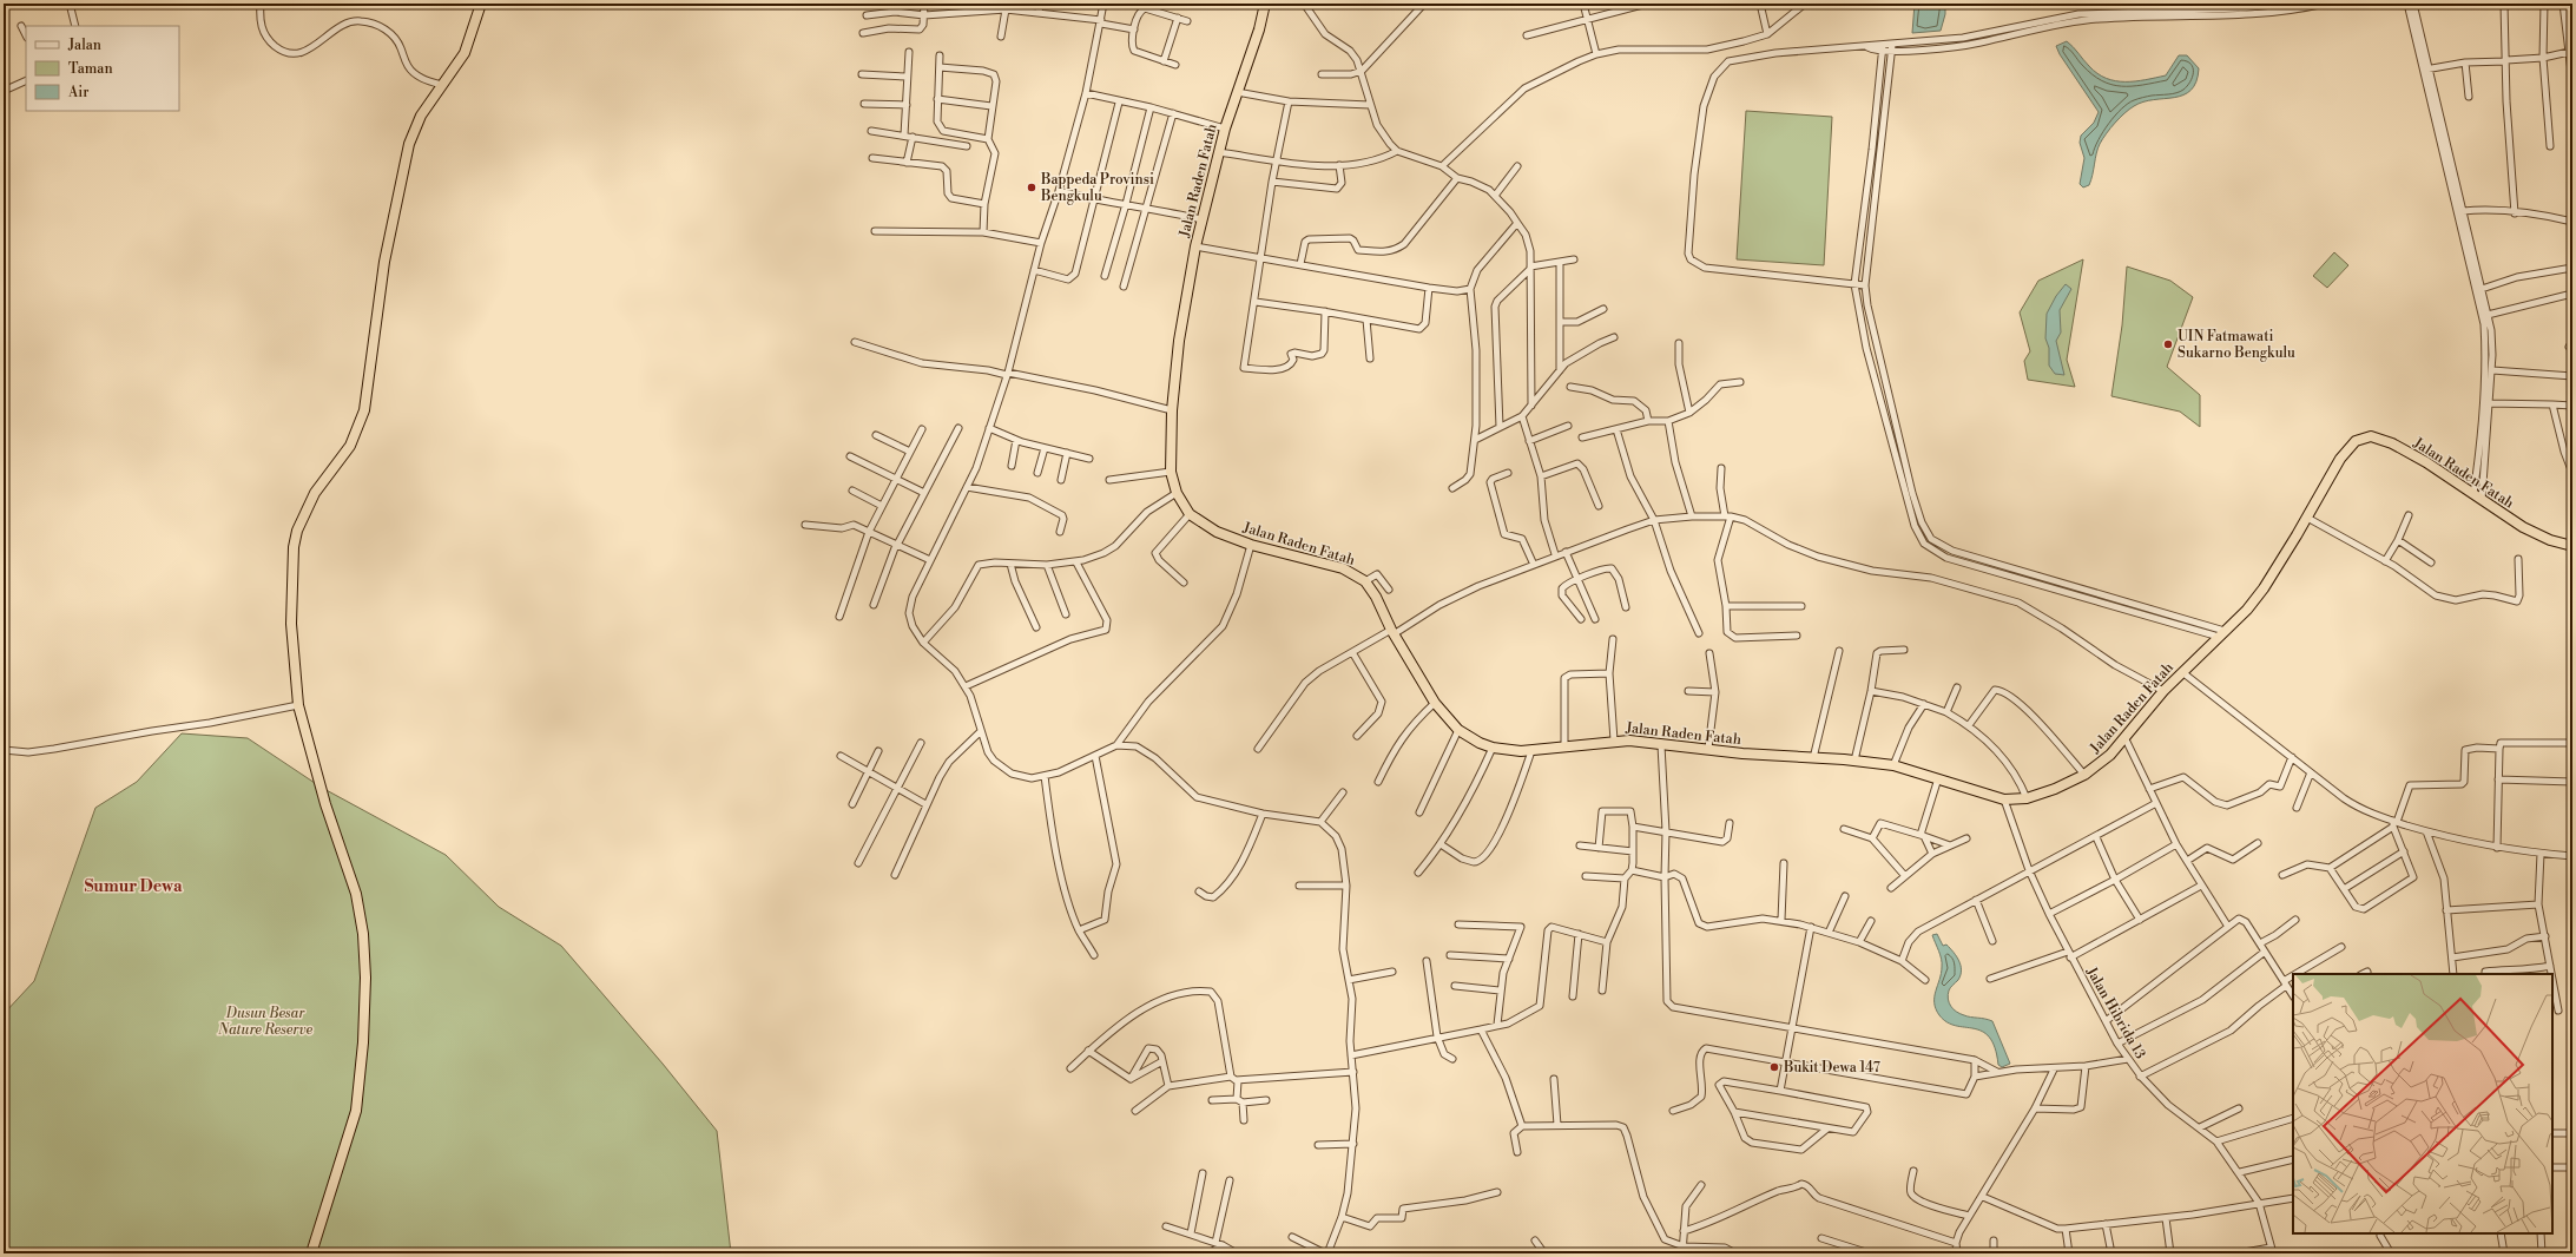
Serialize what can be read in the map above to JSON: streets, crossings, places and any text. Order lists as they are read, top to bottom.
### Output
{
  "streets": {
    "highway": ["Jalan Raden Fatah"],
    "street": ["Jalan Hibrida 13"]
  },
  "crossings": [
    ["Jalan Raden Fatah", "Jalan Hibrida 13"]
  ],
  "districts": ["Sumur Dewa"],
  "parks": ["Dusun Besar Nature Reserve"],
  "places": ["Bappeda Provinsi Bengkulu", "UIN Fatmawati Sukarno Bengkulu", "Bukit Dewa 147"],
  "legend": ["Jalan", "Taman", "Air"]
}
